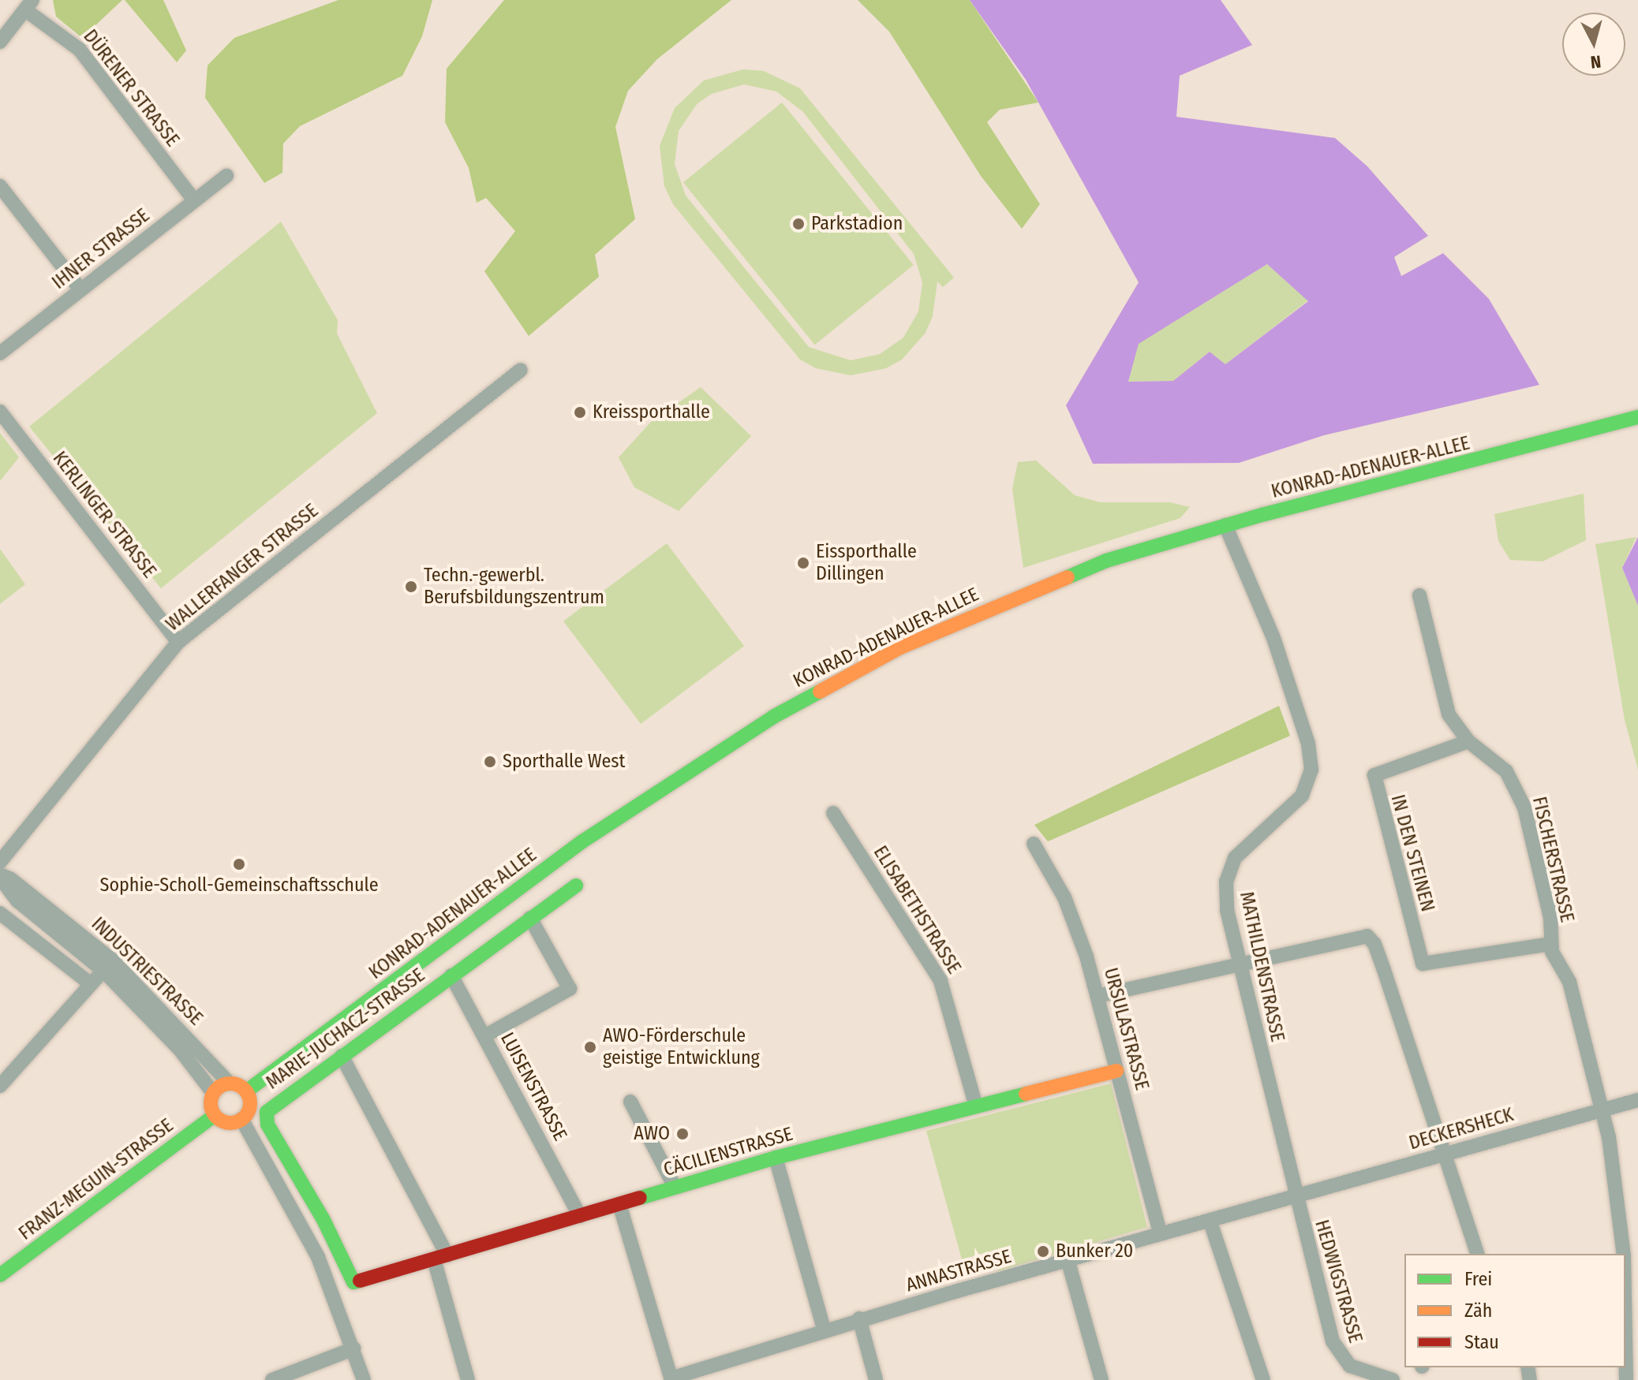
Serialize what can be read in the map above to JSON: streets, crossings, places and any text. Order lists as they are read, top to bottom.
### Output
{
  "streets": {
    "street": [
      "DÜRENER STRASSE",
      "IHNER STRASSE",
      "KONRAD-ADENAUER-ALLEE",
      "KERLINGER STRASSE",
      "WALLERFANGER STRASSE",
      "IN DEN STEINEN",
      "FISCHERSTRASSE",
      "ELISABETHSTRASSE",
      "MATHILDENSTRASSE",
      "INDUSTRIESTRASSE",
      "MARIE-JUCHACZ-STRASSE",
      "URSULASTRASSE",
      "LUISENSTRASSE",
      "DECKERSHECK",
      "CÄCILIENSTRASSE",
      "FRANZ-MEGUIN-STRASSE",
      "ANNASTRASSE",
      "HEDWIGSTRASSE"
    ]
  },
  "crossings": [
    ["DÜRENER STRASSE", "IHNER STRASSE"],
    ["KONRAD-ADENAUER-ALLEE", "MATHILDENSTRASSE"],
    ["KONRAD-ADENAUER-ALLEE", "INDUSTRIESTRASSE"],
    ["KONRAD-ADENAUER-ALLEE", "FRANZ-MEGUIN-STRASSE"],
    ["KERLINGER STRASSE", "WALLERFANGER STRASSE"],
    ["IN DEN STEINEN", "FISCHERSTRASSE"],
    ["FISCHERSTRASSE", "DECKERSHECK"],
    ["ELISABETHSTRASSE", "CÄCILIENSTRASSE"],
    ["MATHILDENSTRASSE", "DECKERSHECK"],
    ["MATHILDENSTRASSE", "ANNASTRASSE"],
    ["MATHILDENSTRASSE", "HEDWIGSTRASSE"],
    ["INDUSTRIESTRASSE", "FRANZ-MEGUIN-STRASSE"],
    ["MARIE-JUCHACZ-STRASSE", "LUISENSTRASSE"],
    ["MARIE-JUCHACZ-STRASSE", "CÄCILIENSTRASSE"],
    ["URSULASTRASSE", "CÄCILIENSTRASSE"],
    ["URSULASTRASSE", "ANNASTRASSE"],
    ["LUISENSTRASSE", "CÄCILIENSTRASSE"],
    ["DECKERSHECK", "ANNASTRASSE"],
    ["DECKERSHECK", "HEDWIGSTRASSE"],
    ["ANNASTRASSE", "HEDWIGSTRASSE"]
  ],
  "places": [
    "Parkstadion",
    "Kreissporthalle",
    "Eissporthalle Dillingen",
    "Techn.-gewerbl. Berufsbildungszentrum",
    "Sporthalle West",
    "Sophie-Scholl-Gemeinschaftsschule",
    "AWO-Förderschule geistige Entwicklung",
    "AWO",
    "Bunker 20"
  ],
  "legend": ["Frei", "Zäh", "Stau"],
  "north": "bottom"
}
